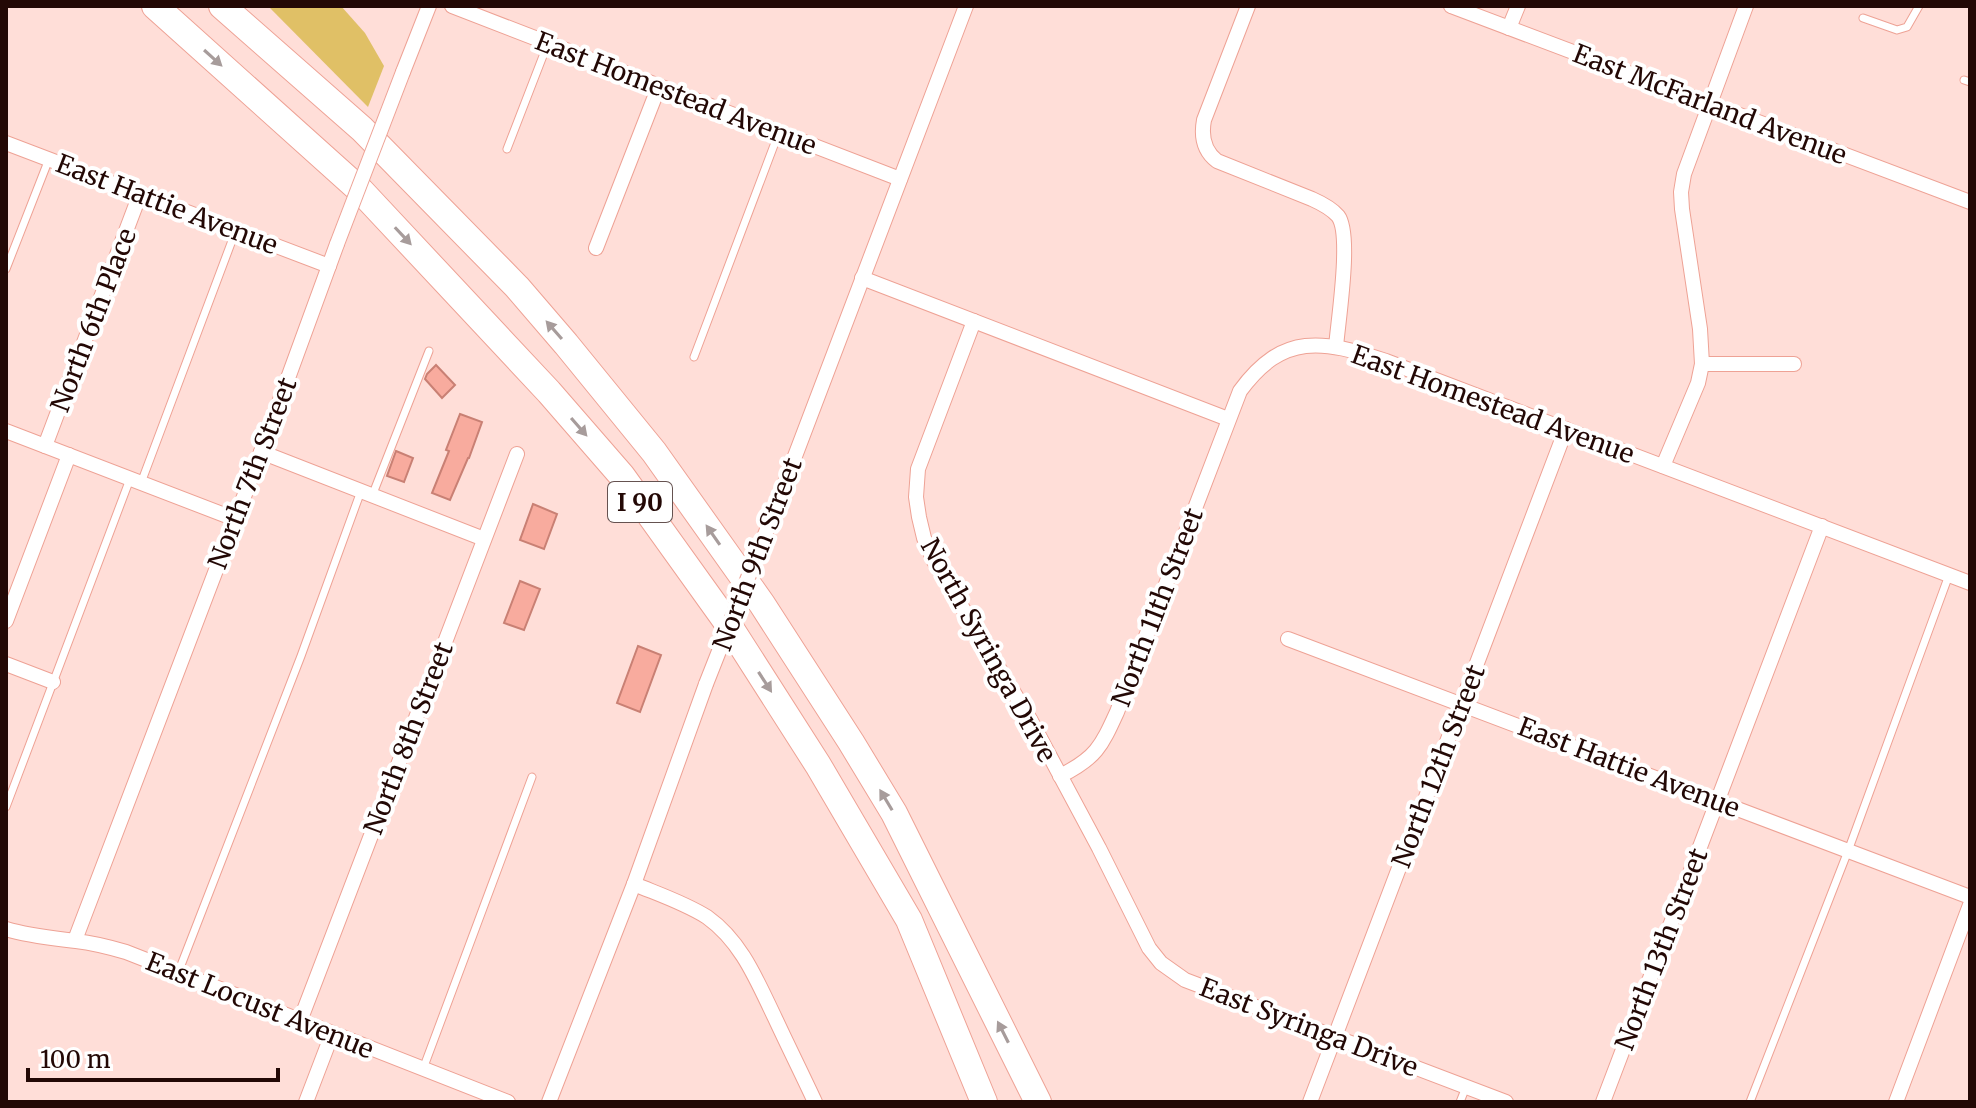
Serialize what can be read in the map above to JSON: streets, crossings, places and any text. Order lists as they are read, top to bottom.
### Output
{
  "streets": {
    "highway": ["I 90"],
    "street": [
      "East Homestead Avenue",
      "East McFarland Avenue",
      "East Hattie Avenue",
      "North 6th Place",
      "North 7th Street",
      "North 9th Street",
      "North 11th Street",
      "North Syringa Drive",
      "North 8th Street",
      "North 12th Street",
      "North 13th Street",
      "East Locust Avenue",
      "East Syringa Drive"
    ]
  },
  "crossings": [
    ["East Homestead Avenue", "North 9th Street"],
    ["East Homestead Avenue", "North 11th Street"],
    ["East Homestead Avenue", "North 12th Street"],
    ["East Homestead Avenue", "North 13th Street"],
    ["East Hattie Avenue", "North 6th Place"],
    ["East Hattie Avenue", "North 7th Street"],
    ["East Hattie Avenue", "North 12th Street"],
    ["East Hattie Avenue", "North 13th Street"],
    ["North 7th Street", "East Locust Avenue"],
    ["North 11th Street", "North Syringa Drive"],
    ["North Syringa Drive", "East Syringa Drive"],
    ["North 8th Street", "East Locust Avenue"],
    ["North 12th Street", "East Syringa Drive"]
  ],
  "scale_bar": "100 m"
}
